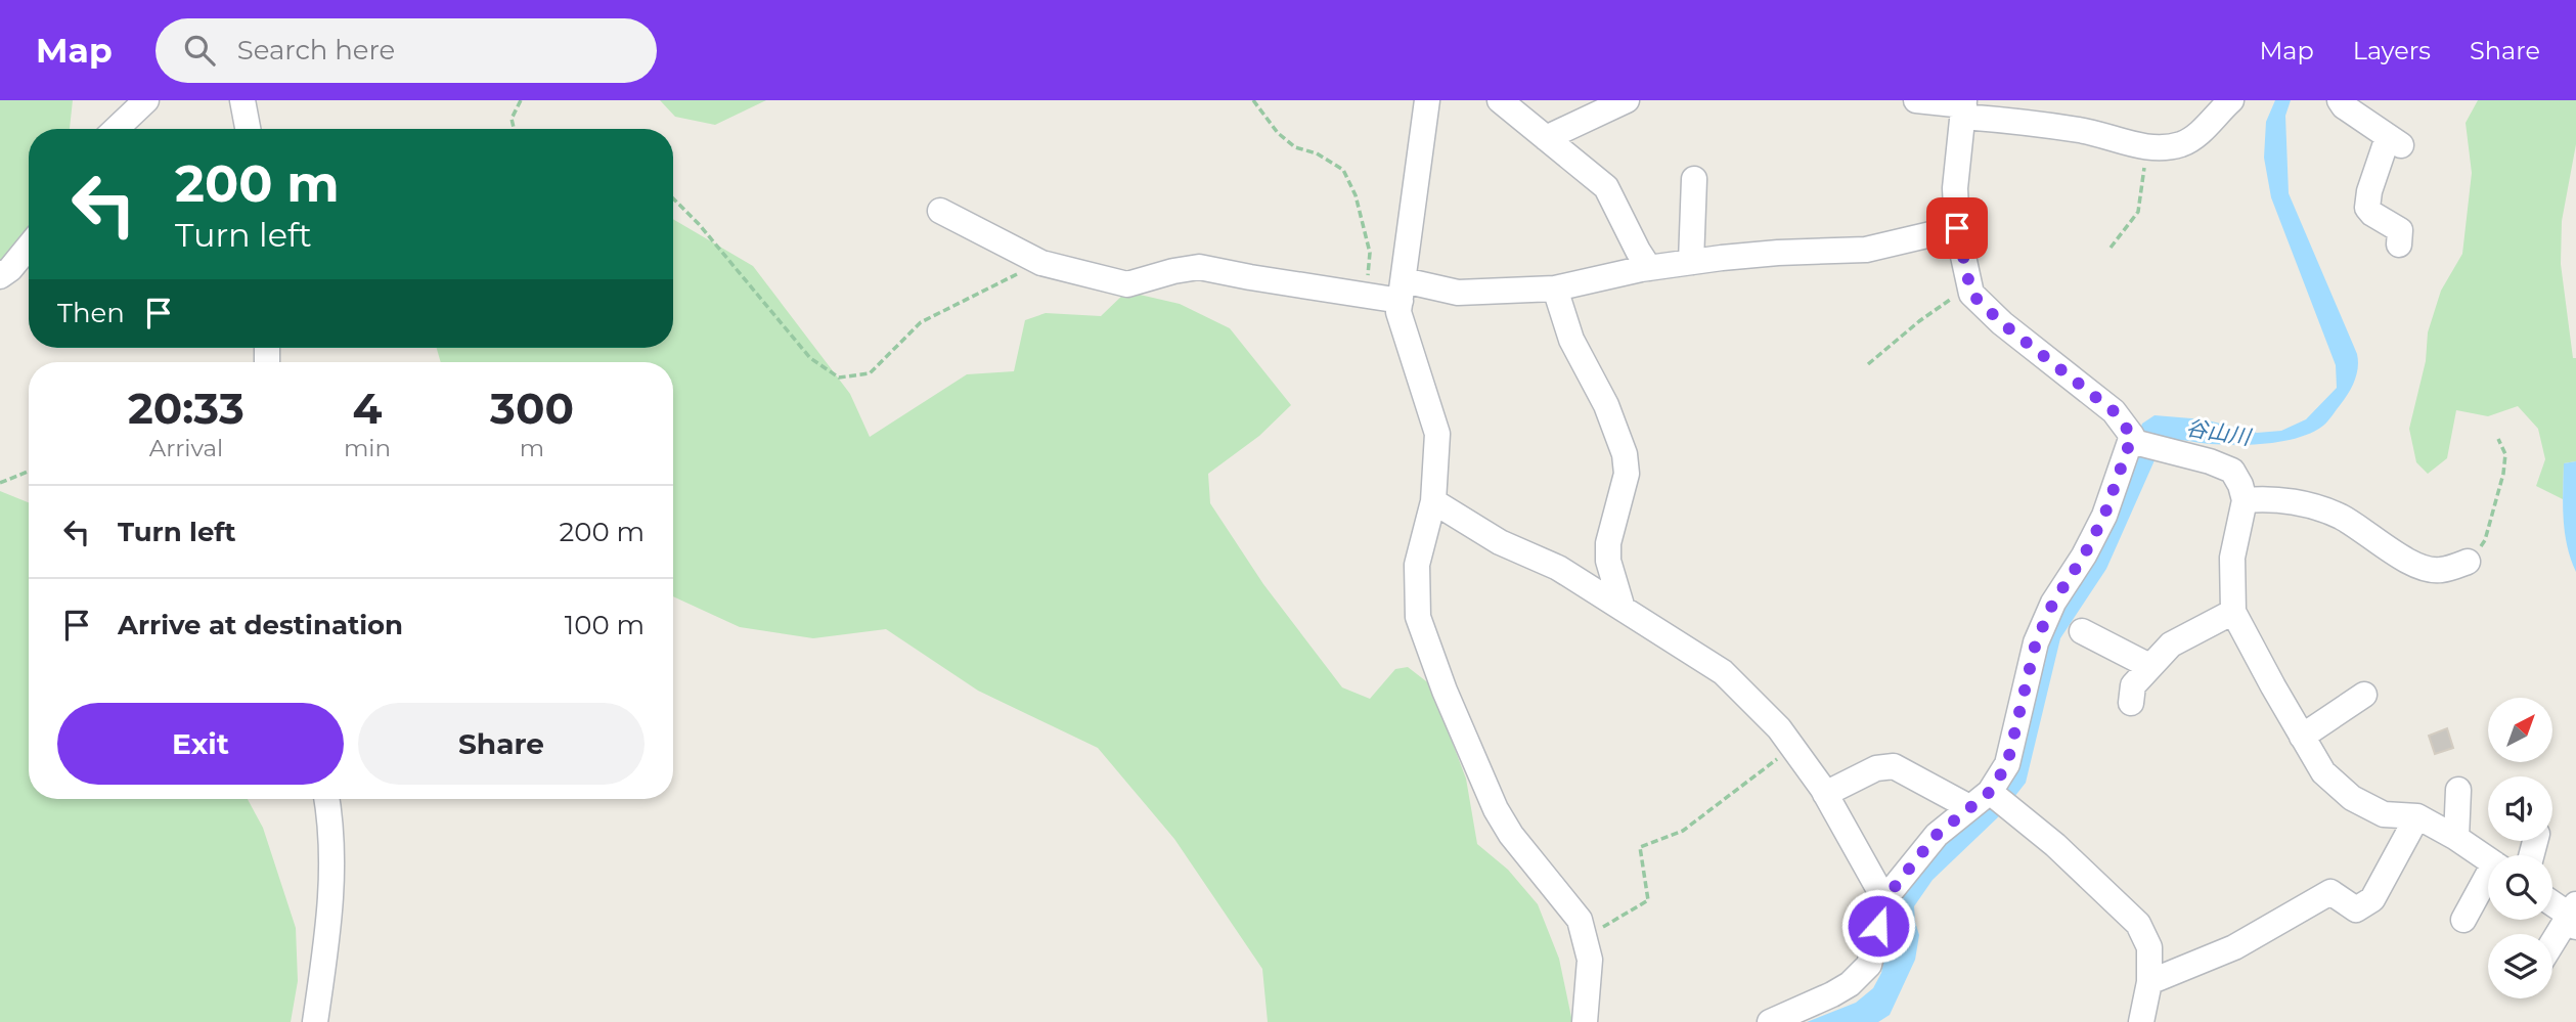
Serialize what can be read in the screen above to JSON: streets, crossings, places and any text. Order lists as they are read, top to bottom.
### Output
{
  "water": ["谷山川"],
  "north": "top right",
  "page": {
    "header": "Map",
    "search": "Search here",
    "nav": ["Map", "Layers", "Share"],
    "turn": ["200 m", "Turn left"],
    "then": "Then",
    "eta": [
      "20:33",
      "Arrival",
      "4",
      "min",
      "300",
      "m"
    ],
    "list": [
      {
        "name": "Turn left",
        "value": "200 m"
      },
      {
        "name": "Arrive at destination",
        "value": "100 m"
      }
    ],
    "buttons": ["Exit", "Share"]
  }
}
